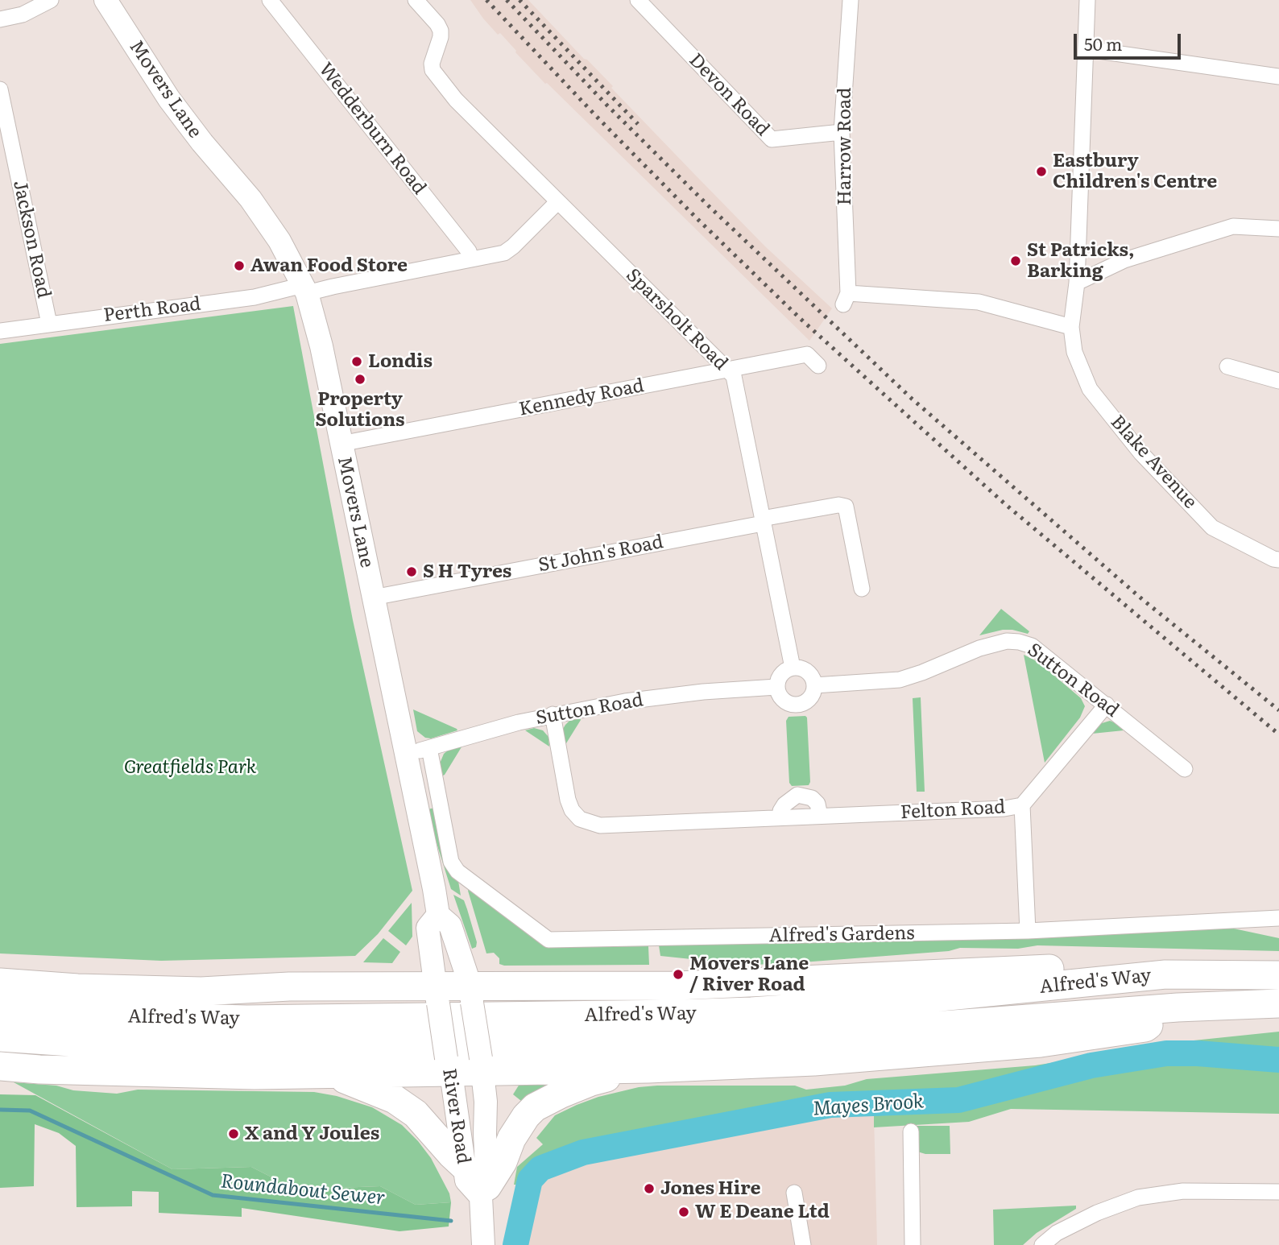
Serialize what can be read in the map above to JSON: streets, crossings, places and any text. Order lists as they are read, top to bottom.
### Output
{
  "streets": {
    "highway": ["Alfred's Way"],
    "street": [
      "Movers Lane",
      "Devon Road",
      "Wedderburn Road",
      "Harrow Road",
      "Jackson Road",
      "Perth Road",
      "Sparsholt Road",
      "Kennedy Road",
      "Blake Avenue",
      "St John's Road",
      "Sutton Road",
      "Felton Road",
      "Alfred's Gardens",
      "River Road"
    ]
  },
  "crossings": [
    ["Movers Lane", "Perth Road"],
    ["Movers Lane", "Kennedy Road"],
    ["Movers Lane", "St John's Road"],
    ["Movers Lane", "Sutton Road"],
    ["Movers Lane", "River Road"],
    ["Devon Road", "Harrow Road"],
    ["Wedderburn Road", "Perth Road"],
    ["Harrow Road", "Blake Avenue"],
    ["Jackson Road", "Perth Road"],
    ["Perth Road", "Sparsholt Road"],
    ["Sparsholt Road", "Kennedy Road"],
    ["Sparsholt Road", "St John's Road"],
    ["Sparsholt Road", "Sutton Road"],
    ["Sutton Road", "Felton Road"],
    ["Sutton Road", "Alfred's Gardens"]
  ],
  "water": ["Mayes Brook", "Roundabout Sewer"],
  "parks": ["Greatfields Park"],
  "places": [
    "Eastbury Children's Centre",
    "St Patricks, Barking",
    "Awan Food Store",
    "Londis",
    "Property Solutions",
    "S H Tyres",
    "Movers Lane / River Road",
    "X and Y Joules",
    "Jones Hire",
    "W E Deane Ltd"
  ],
  "scale_bar": "50 m"
}
